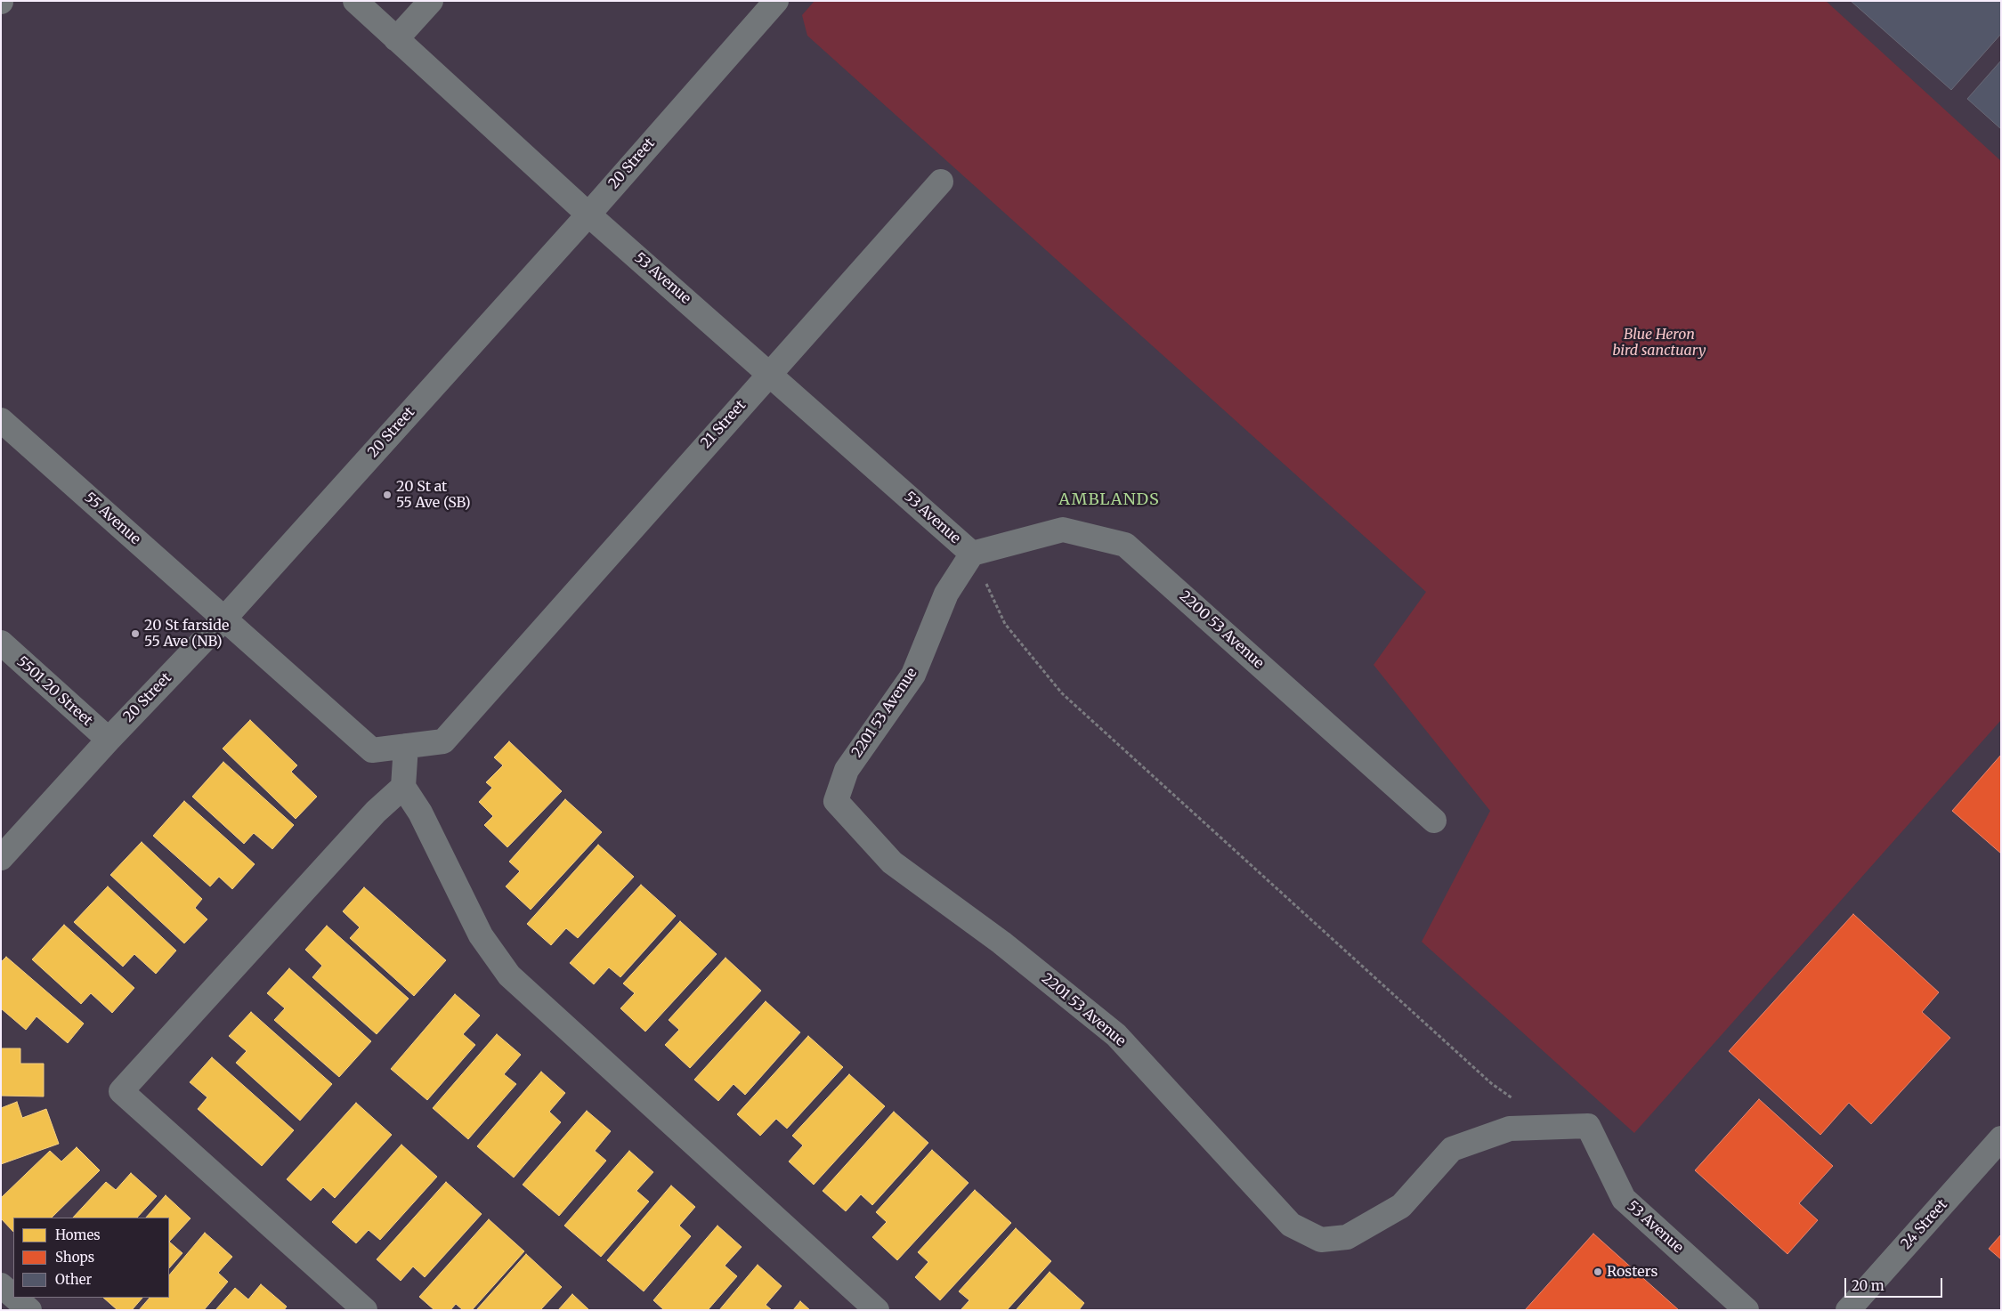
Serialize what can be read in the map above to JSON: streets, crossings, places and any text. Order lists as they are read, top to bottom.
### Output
{
  "streets": {
    "street": [
      "20 Street",
      "53 Avenue",
      "21 Street",
      "55 Avenue",
      "2200 53 Avenue",
      "5501 20 Street",
      "2201 53 Avenue",
      "24 Street"
    ]
  },
  "crossings": [
    ["20 Street", "53 Avenue"],
    ["20 Street", "55 Avenue"],
    ["20 Street", "5501 20 Street"],
    ["53 Avenue", "21 Street"],
    ["53 Avenue", "2200 53 Avenue"],
    ["53 Avenue", "2201 53 Avenue"],
    ["21 Street", "55 Avenue"],
    ["2200 53 Avenue", "2201 53 Avenue"]
  ],
  "districts": ["AMBLANDS"],
  "parks": ["Blue Heron bird sanctuary"],
  "places": ["20 St at 55 Ave (SB)", "20 St farside 55 Ave (NB)", "Rosters"],
  "legend": ["Homes", "Shops", "Other"],
  "scale_bar": "20 m"
}
